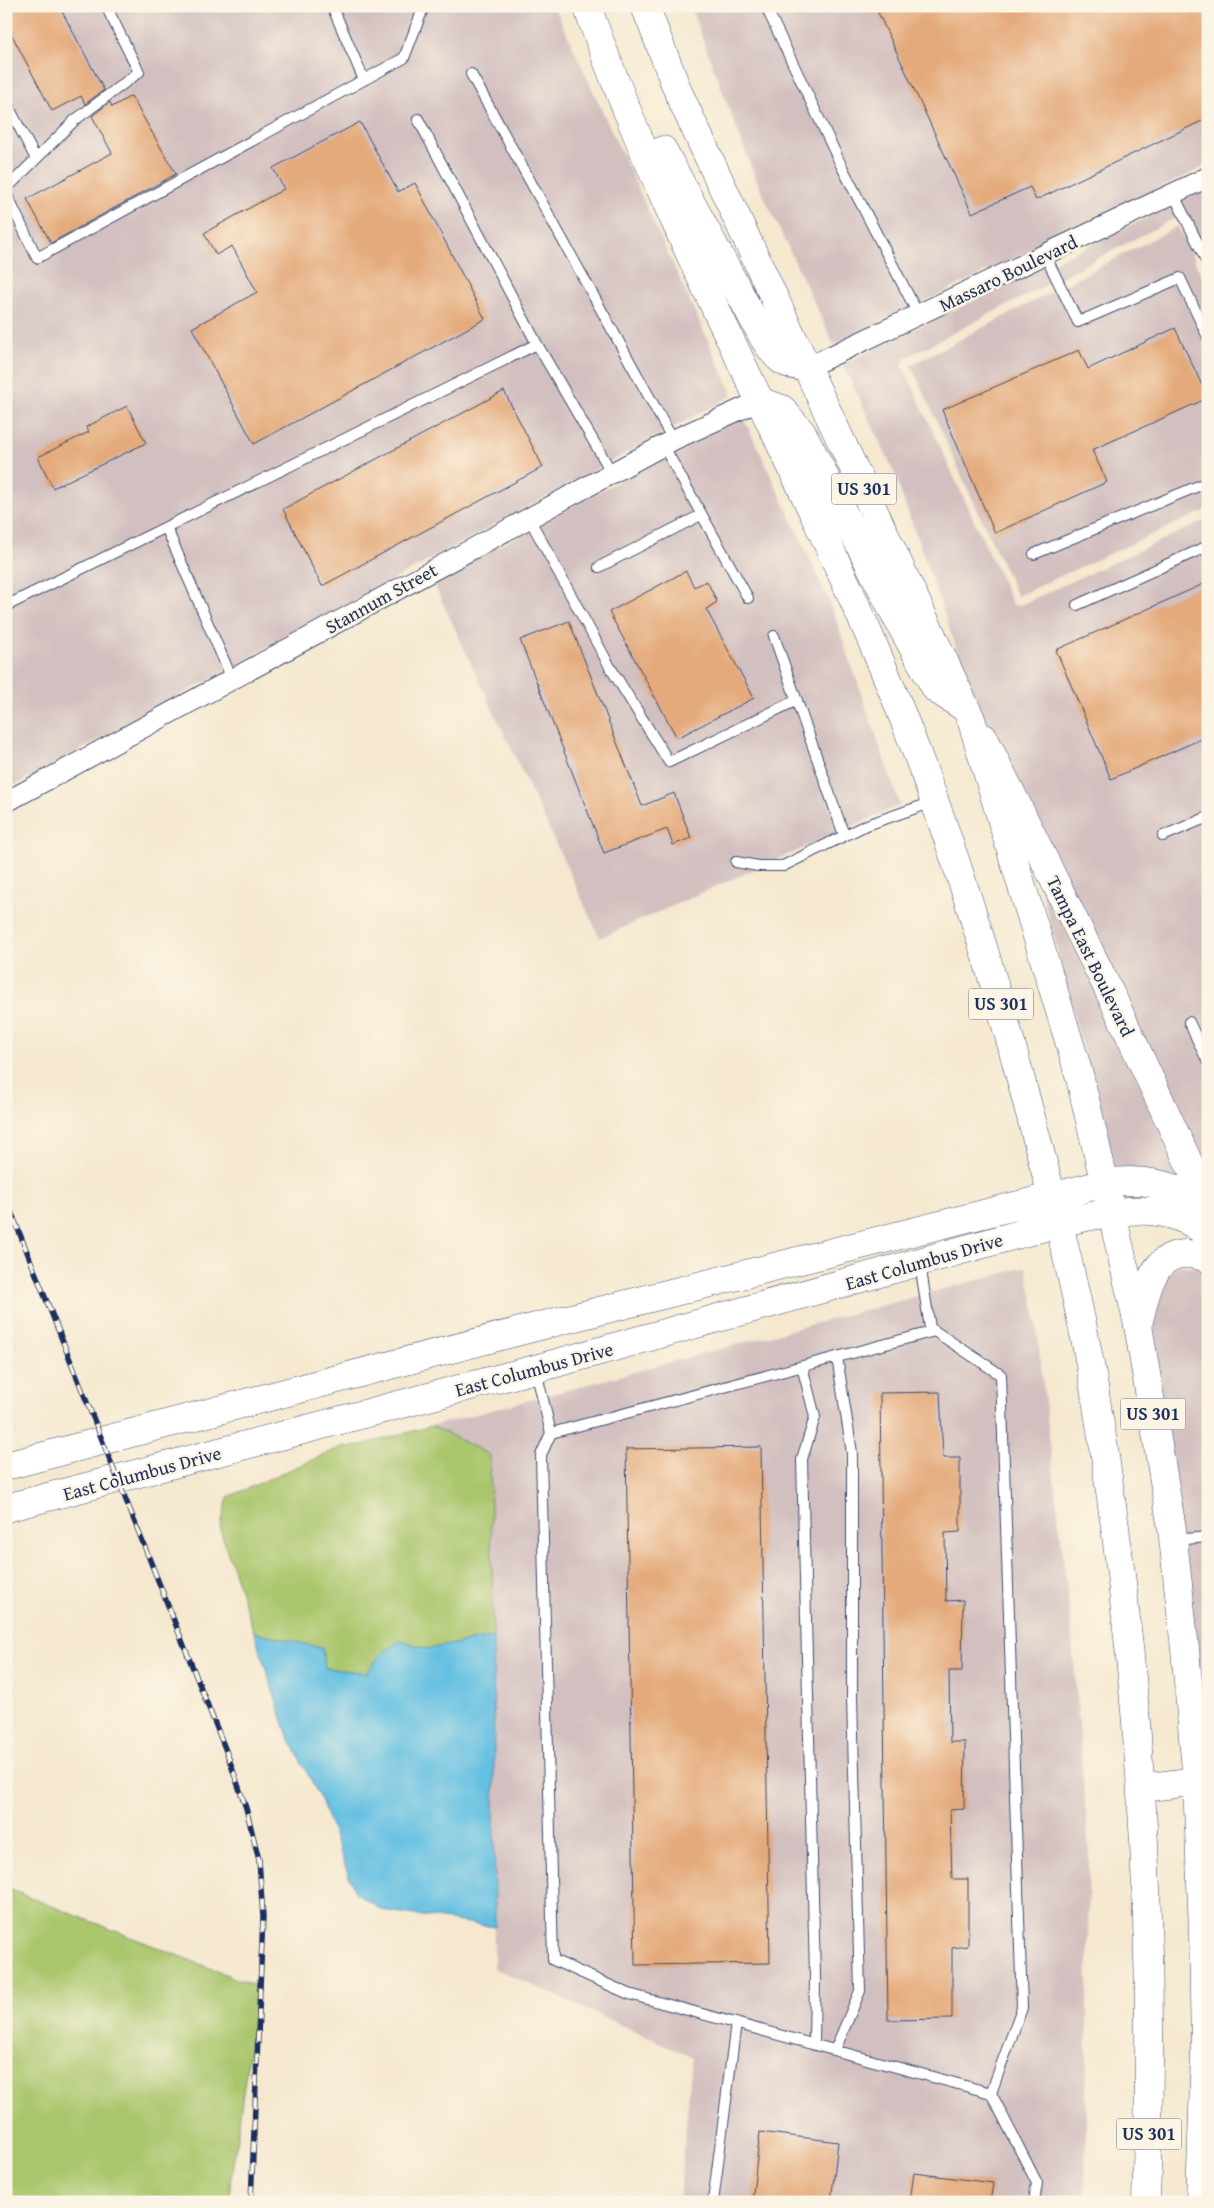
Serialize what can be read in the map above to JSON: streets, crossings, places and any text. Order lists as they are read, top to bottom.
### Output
{
  "streets": {
    "main road": ["US 301", "Tampa East Boulevard", "East Columbus Drive"],
    "street": ["Massaro Boulevard", "Stannum Street"]
  },
  "crossings": [
    ["Massaro Boulevard", "US 301"],
    ["US 301", "Stannum Street"],
    ["US 301", "Tampa East Boulevard"],
    ["US 301", "East Columbus Drive"],
    ["Tampa East Boulevard", "East Columbus Drive"]
  ]
}
